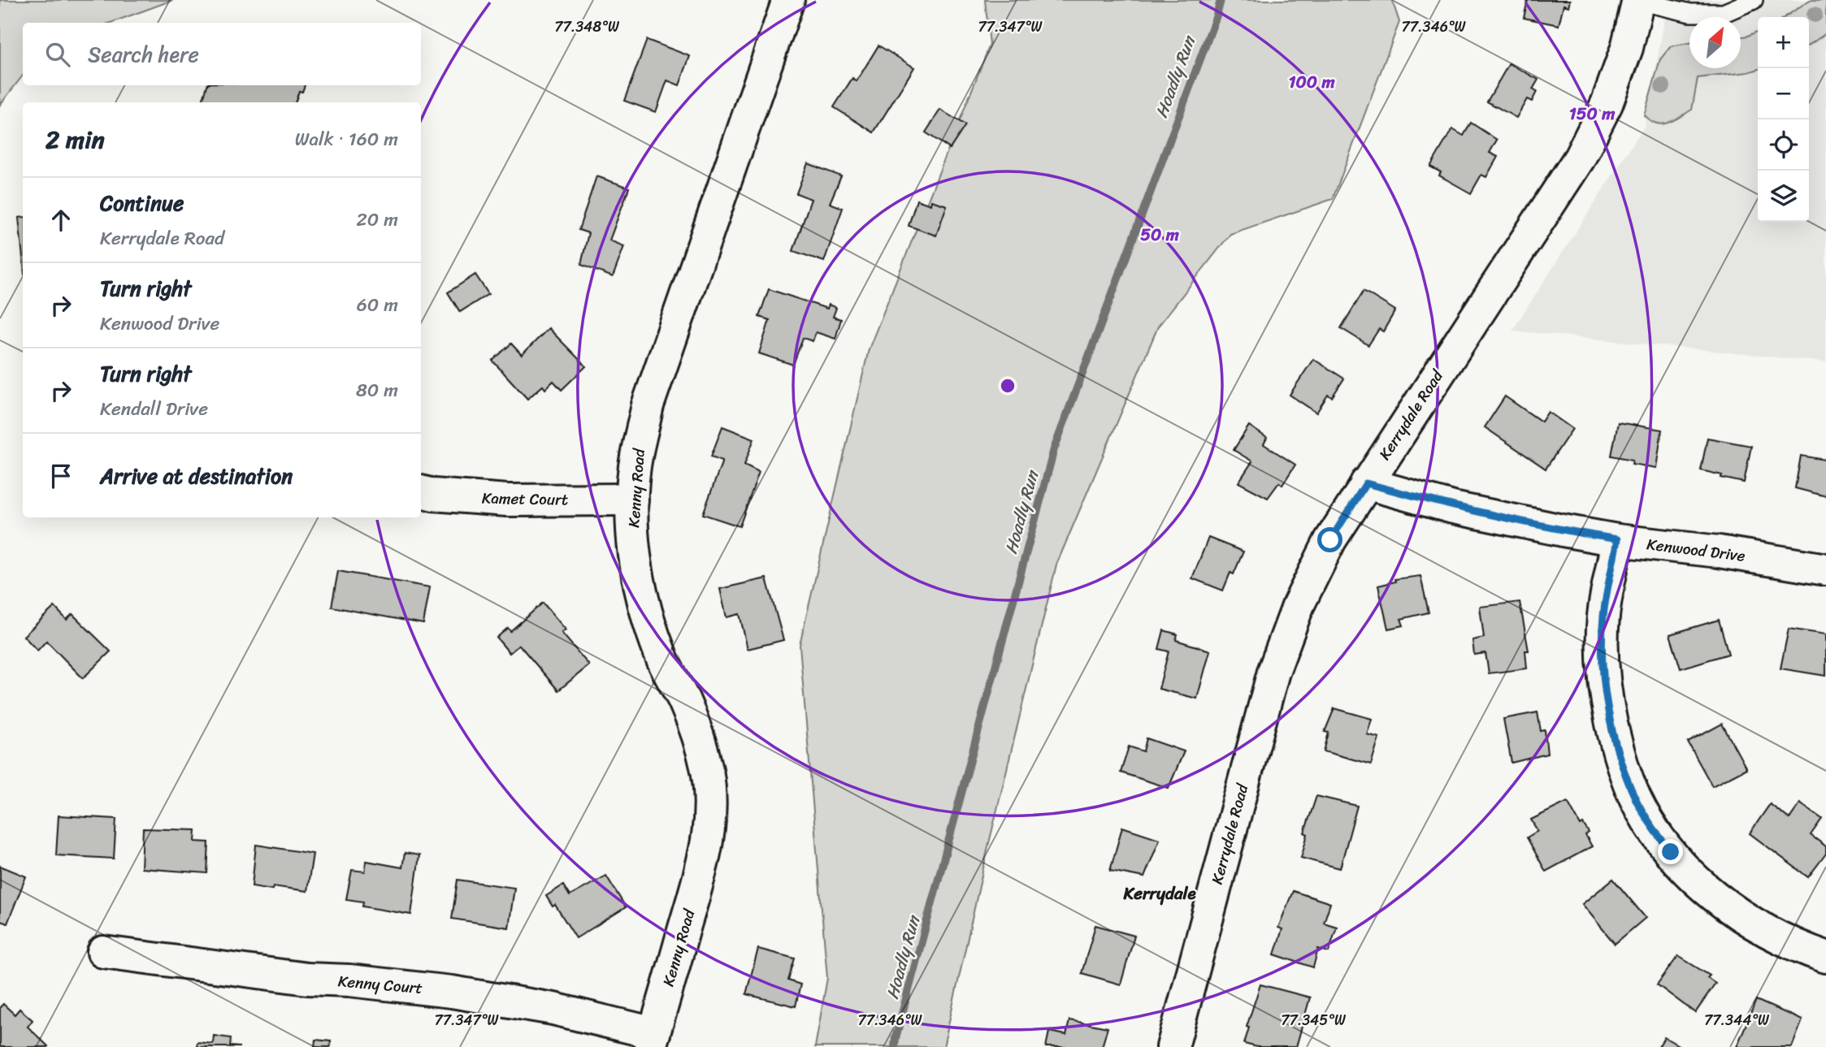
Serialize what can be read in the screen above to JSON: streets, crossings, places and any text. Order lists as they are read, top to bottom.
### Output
{
  "streets": {
    "street": [
      "Kerrydale Road",
      "Kenny Road",
      "Kamet Court",
      "Kenwood Drive",
      "Kenny Court"
    ]
  },
  "crossings": [
    ["Kerrydale Road", "Kenwood Drive"],
    ["Kenny Road", "Kamet Court"],
    ["Kenny Road", "Kenny Court"]
  ],
  "districts": ["Kerrydale"],
  "water": ["Hoadly Run"],
  "north": "top right",
  "page": {
    "map_buttons": ["+", "−"],
    "search": "Search here",
    "heading": ["2 min", "Walk · 160 m"],
    "list": [
      ["Continue", "Kerrydale Road", "20 m"],
      ["Turn right", "Kenwood Drive", "60 m"],
      ["Turn right", "Kendall Drive", "80 m"],
      "Arrive at destination"
    ]
  },
  "coordinates": [
    "77.348°W",
    "77.347°W",
    "77.346°W",
    "77.345°W",
    "77.344°W"
  ],
  "rings": ["100 m", "150 m", "50 m"]
}
